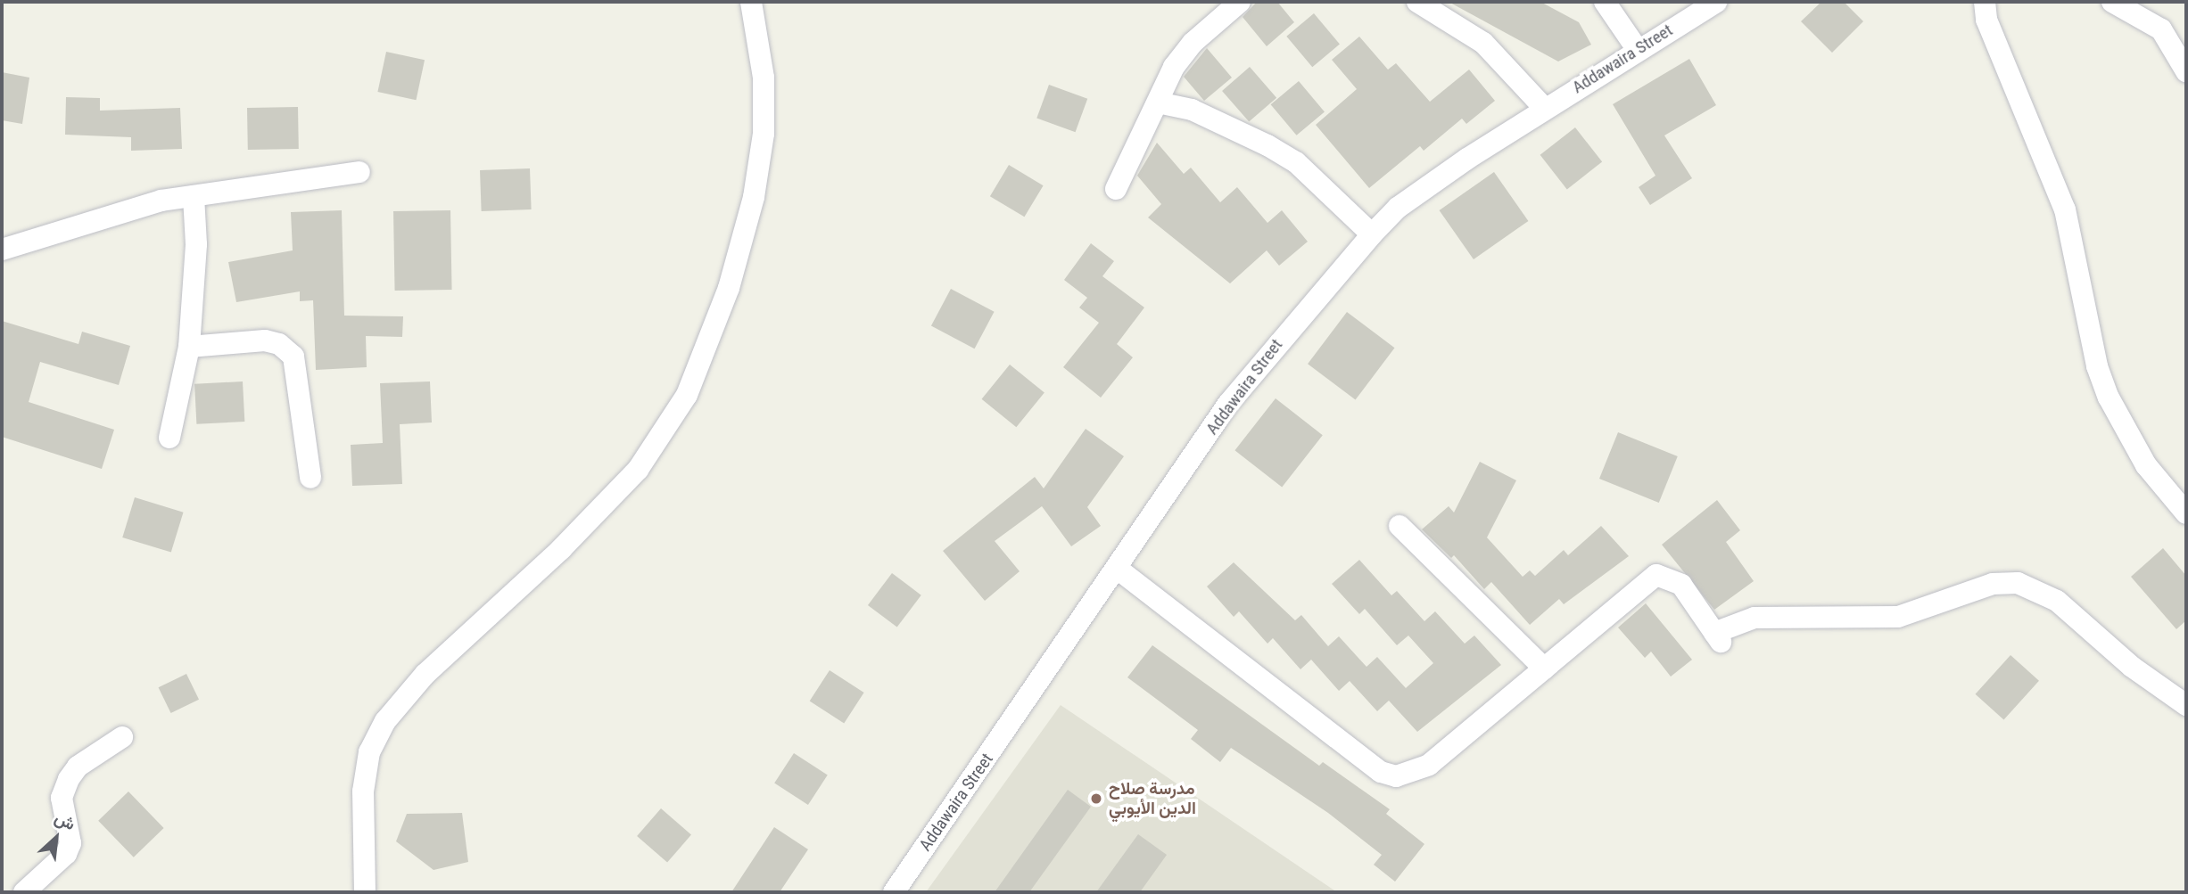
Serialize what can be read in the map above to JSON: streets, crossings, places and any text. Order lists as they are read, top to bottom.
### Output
{
  "streets": {
    "street": ["Addawaira Street"]
  },
  "places": ["مدرسة صلاح الدين الأيوبي"],
  "north": "top right"
}
